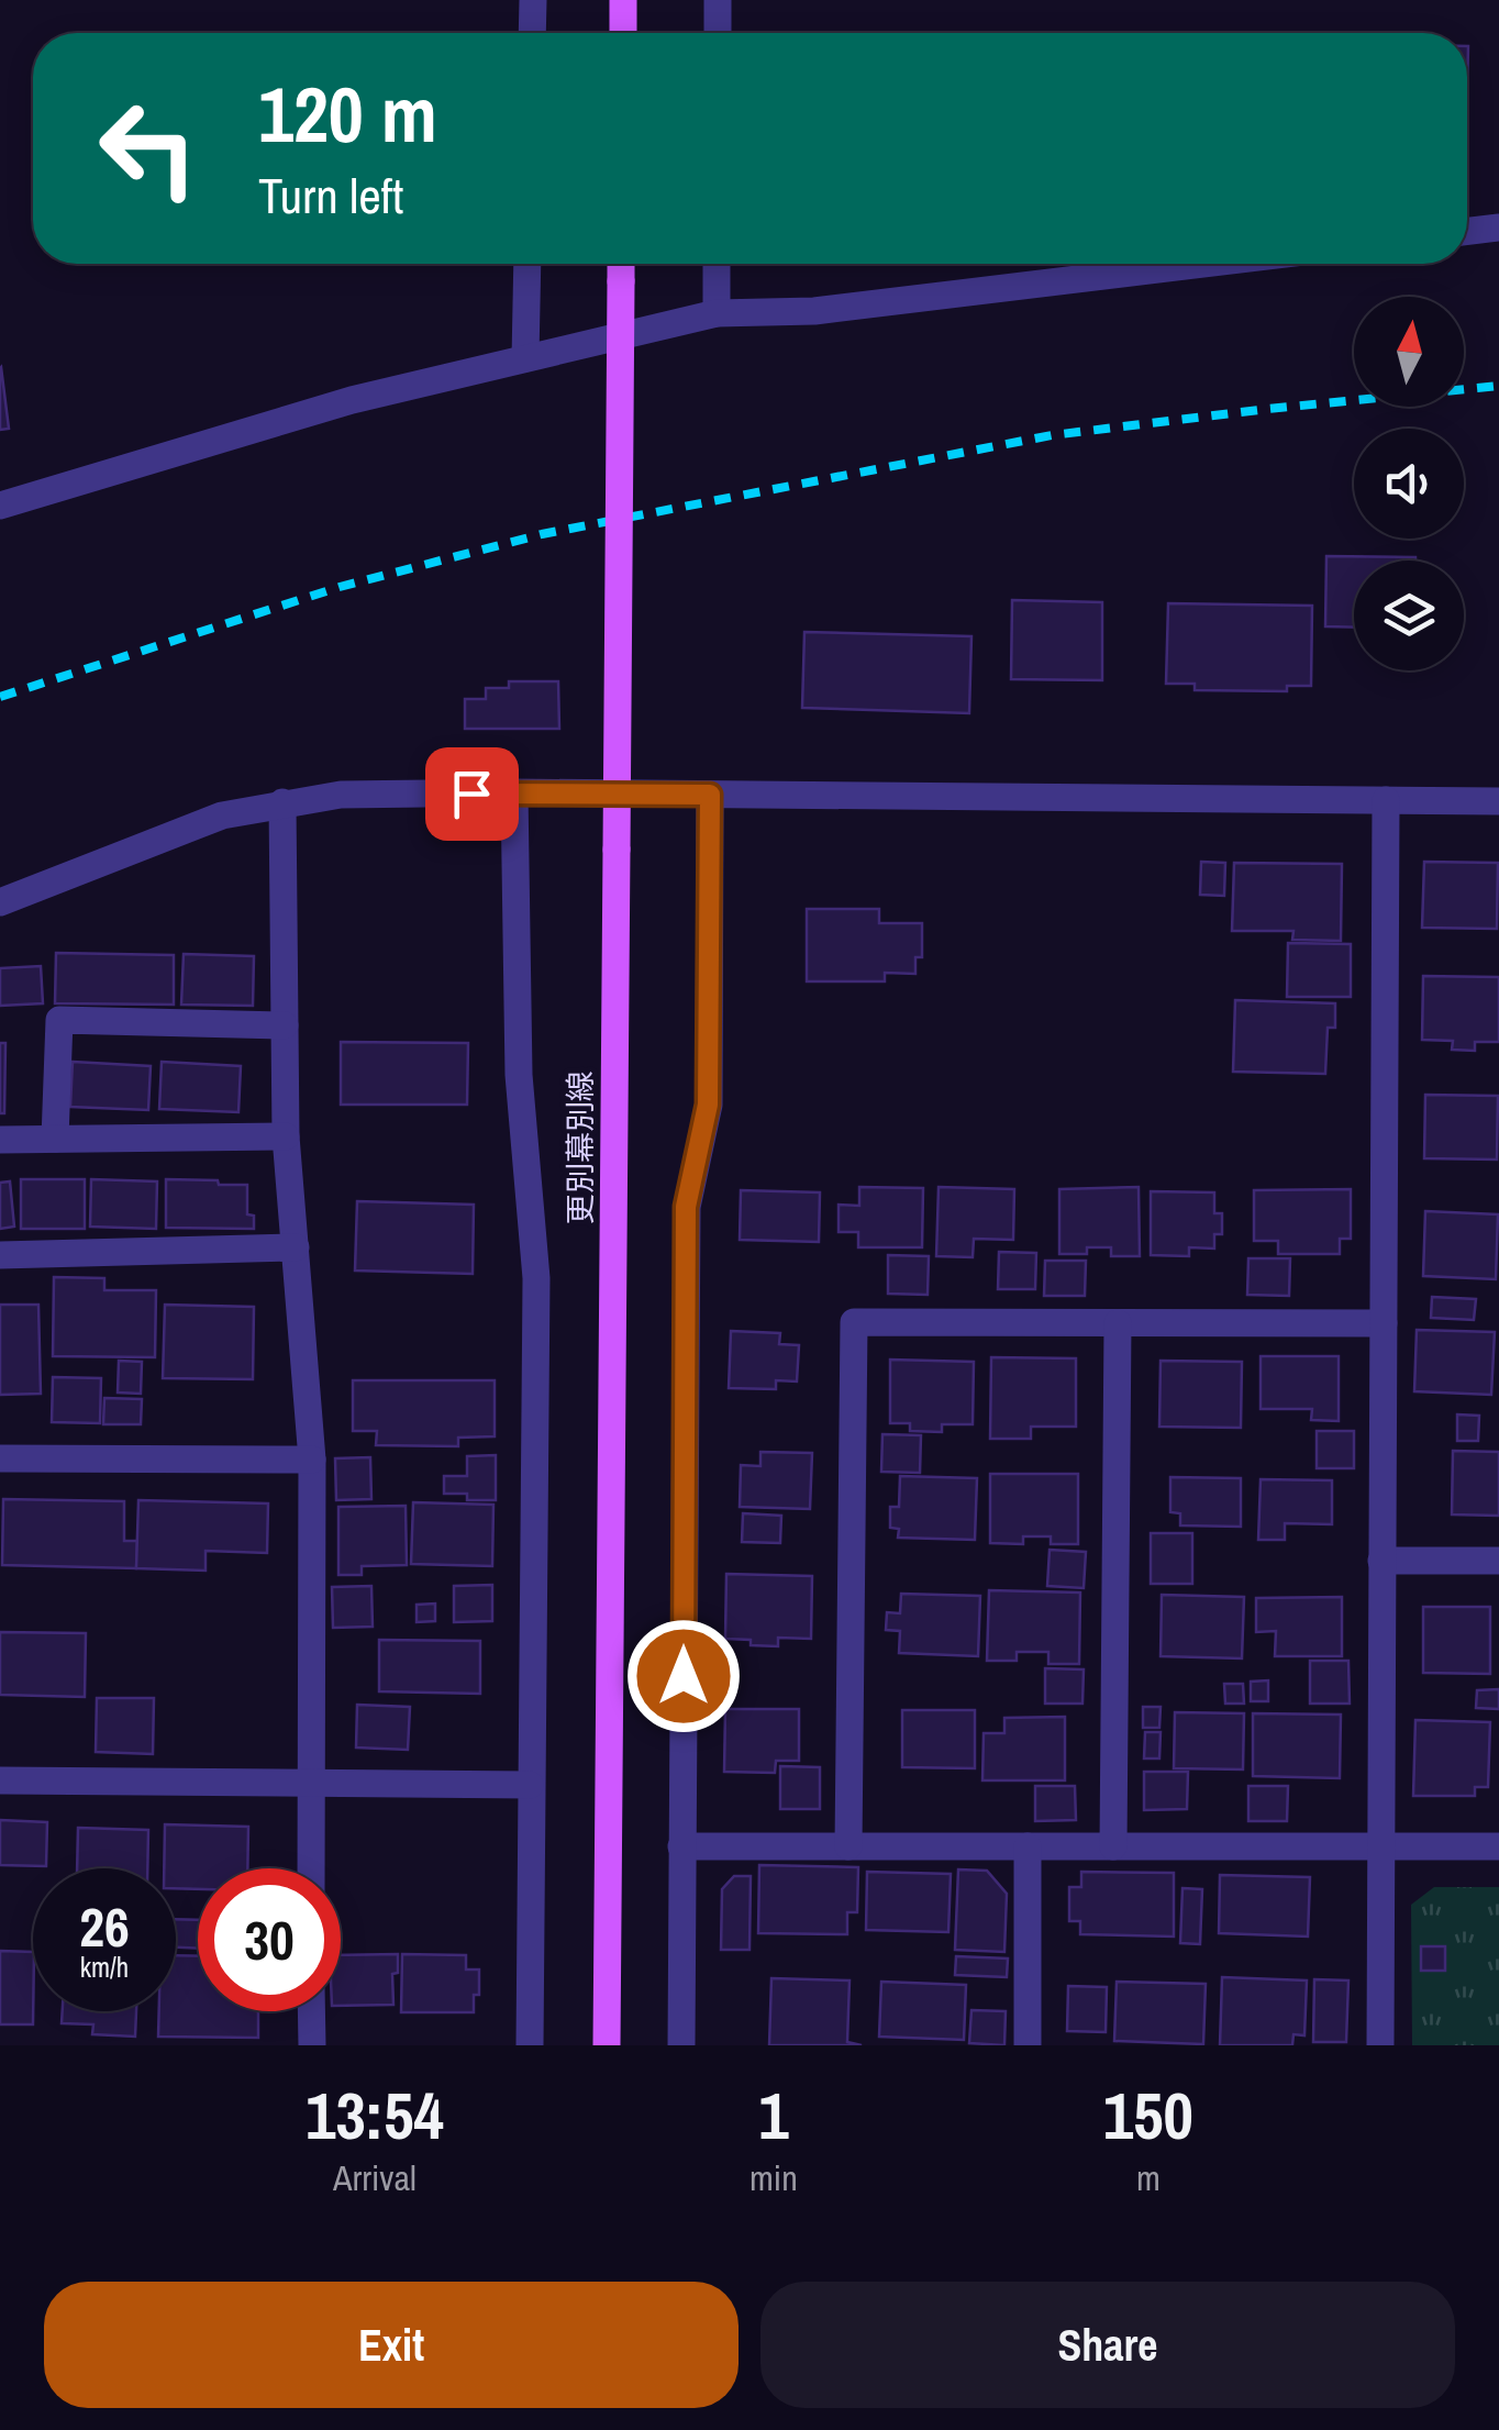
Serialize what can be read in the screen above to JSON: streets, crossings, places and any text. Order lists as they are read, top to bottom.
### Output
{
  "streets": {
    "main road": ["更別幕別線"]
  },
  "north": "top",
  "page": {
    "turn": ["120 m", "Turn left"],
    "speed": "26 km/h",
    "limit": "30",
    "eta": [
      "13:54",
      "Arrival",
      "1",
      "min",
      "150",
      "m"
    ],
    "buttons": ["Exit", "Share"]
  }
}
